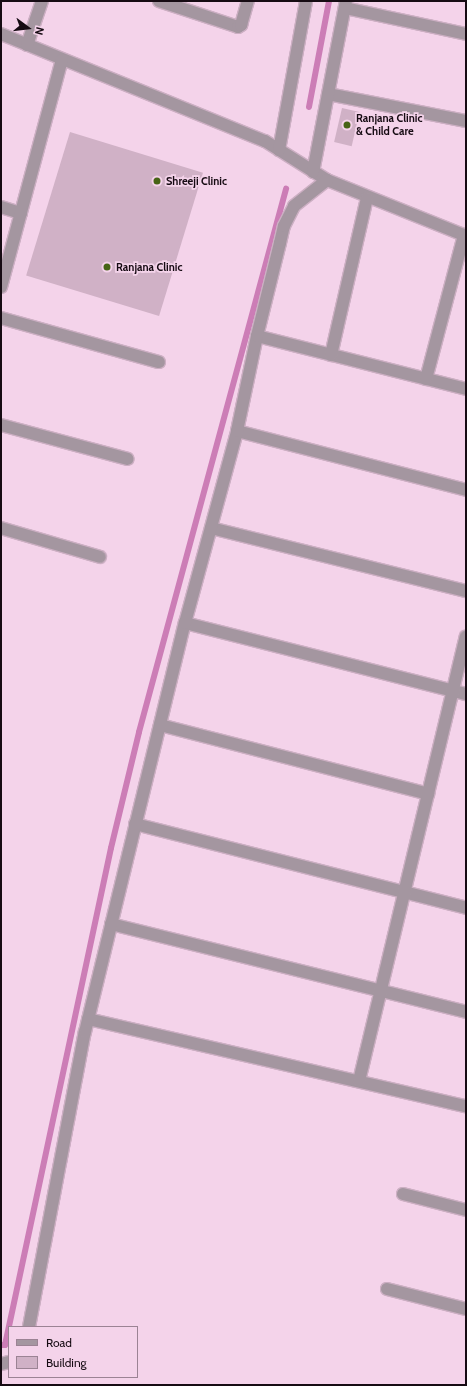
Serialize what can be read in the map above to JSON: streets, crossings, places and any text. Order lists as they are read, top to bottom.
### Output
{
  "places": ["Ranjana Clinic & Child Care", "Shreeji Clinic", "Ranjana Clinic"],
  "legend": ["Road", "Building"],
  "north": "right"
}
